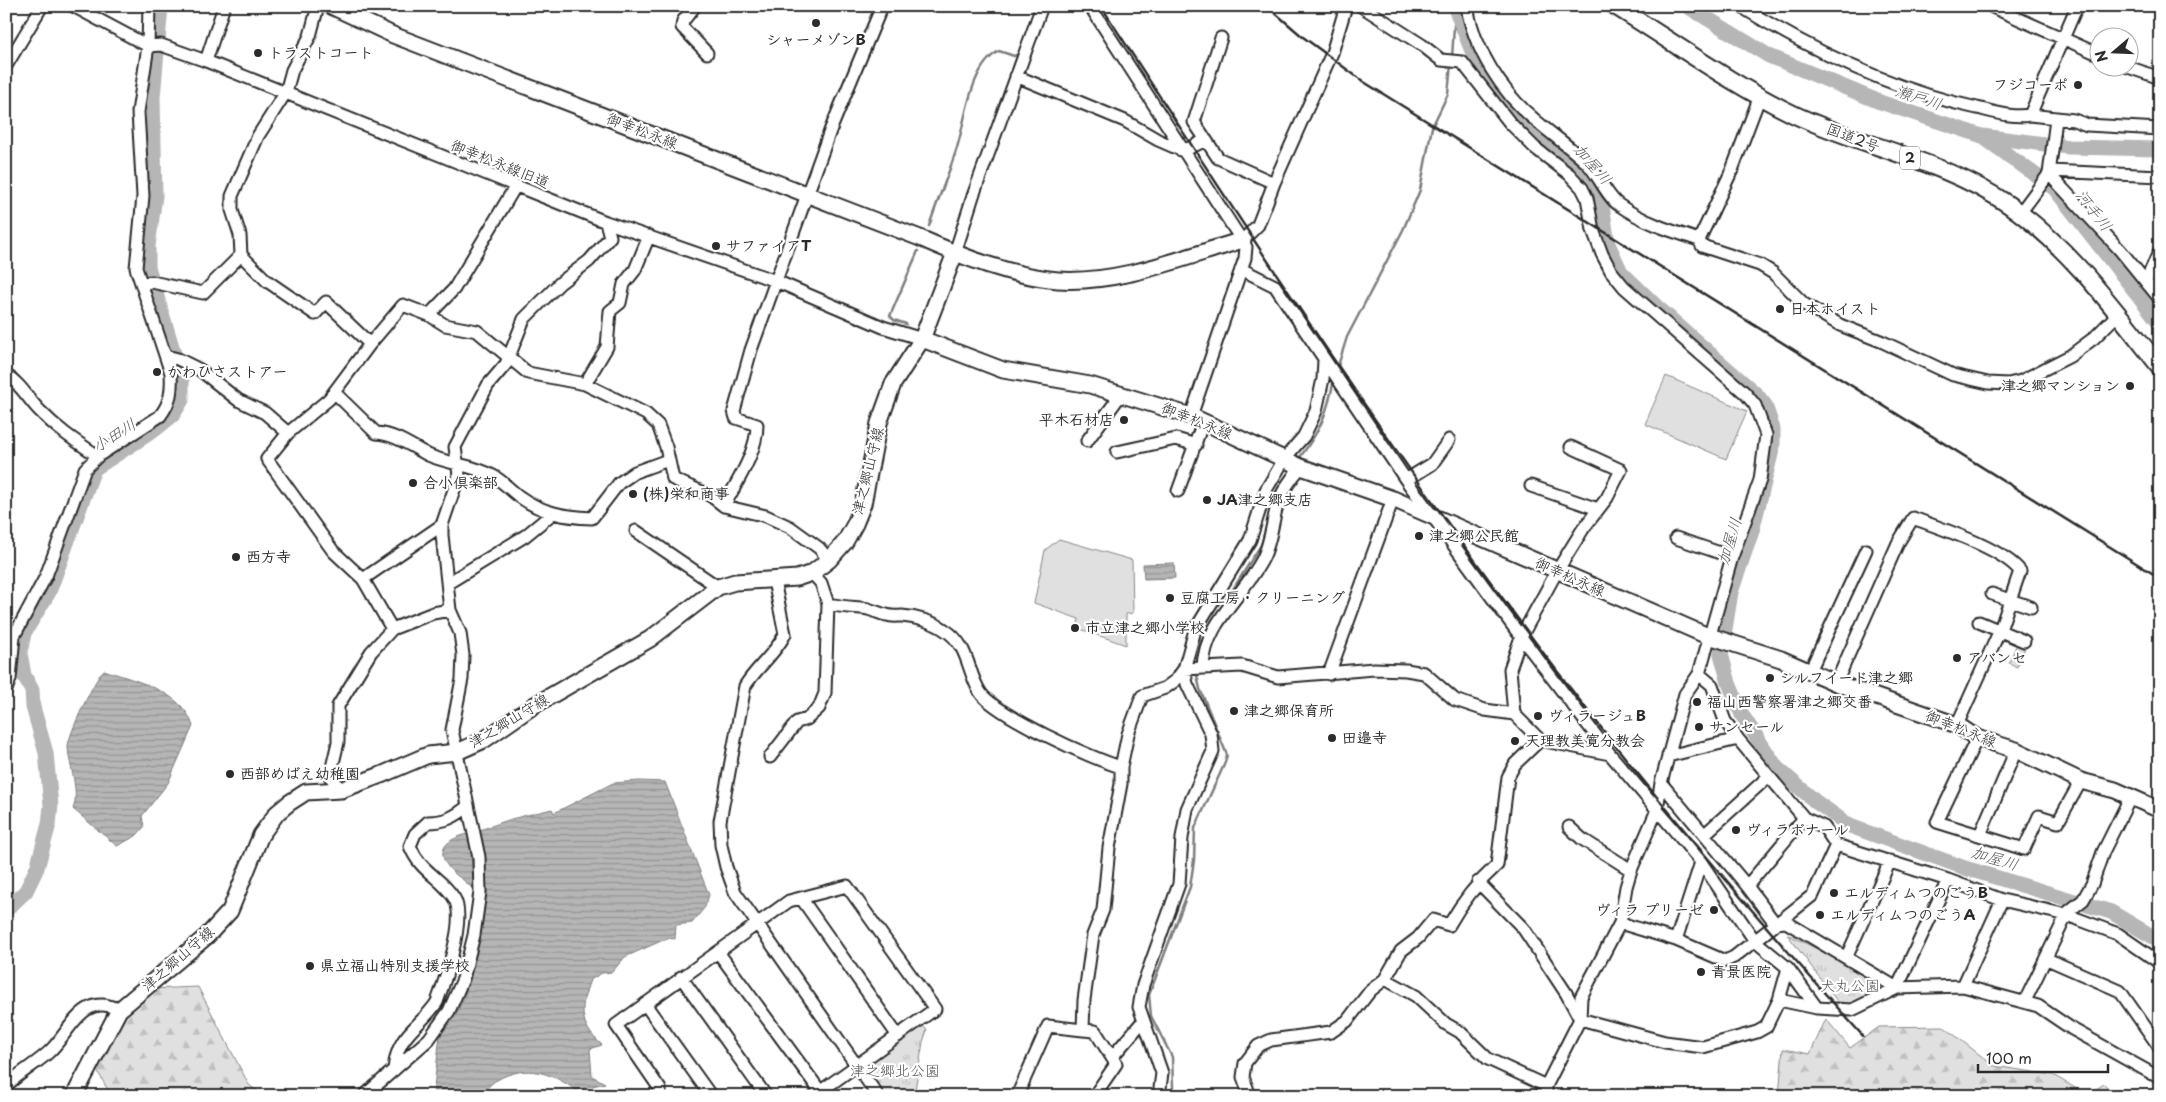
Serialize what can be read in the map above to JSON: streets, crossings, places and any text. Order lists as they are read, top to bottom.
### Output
{
  "streets": {
    "highway": ["国道2号", "2"],
    "main road": ["御幸松永線", "津之郷山守線"],
    "street": ["御幸松永線旧道"]
  },
  "crossings": [
    ["御幸松永線", "御幸松永線旧道"],
    ["御幸松永線", "津之郷山守線"],
    ["御幸松永線旧道", "津之郷山守線"]
  ],
  "water": [
    "瀬戸川",
    "加屋川",
    "河手川",
    "小田川"
  ],
  "parks": ["犬丸公園", "津之郷北公園"],
  "places": [
    "シャーメゾンB",
    "トラストコート",
    "フジコーポ",
    "サファイアT",
    "日本ホイスト",
    "かわひさストアー",
    "津之郷マンション",
    "平木石材店",
    "合小倶楽部",
    "(株)栄和商事",
    "JA津之郷支店",
    "津之郷公民館",
    "西方寺",
    "豆腐工房・クリーニング",
    "市立津之郷小学校",
    "アバンセ",
    "シルフイード津之郷",
    "福山西警察署津之郷交番",
    "津之郷保育所",
    "ヴィラージュB",
    "サンセール",
    "田邉寺",
    "天理教美寛分教会",
    "西部めばえ幼稚園",
    "ヴィラボナール",
    "エルディムつのごうB",
    "ヴィラ プリーゼ",
    "エルディムつのごうA",
    "県立福山特別支援学校",
    "青景医院"
  ],
  "scale_bar": "100 m",
  "north": "left"
}
